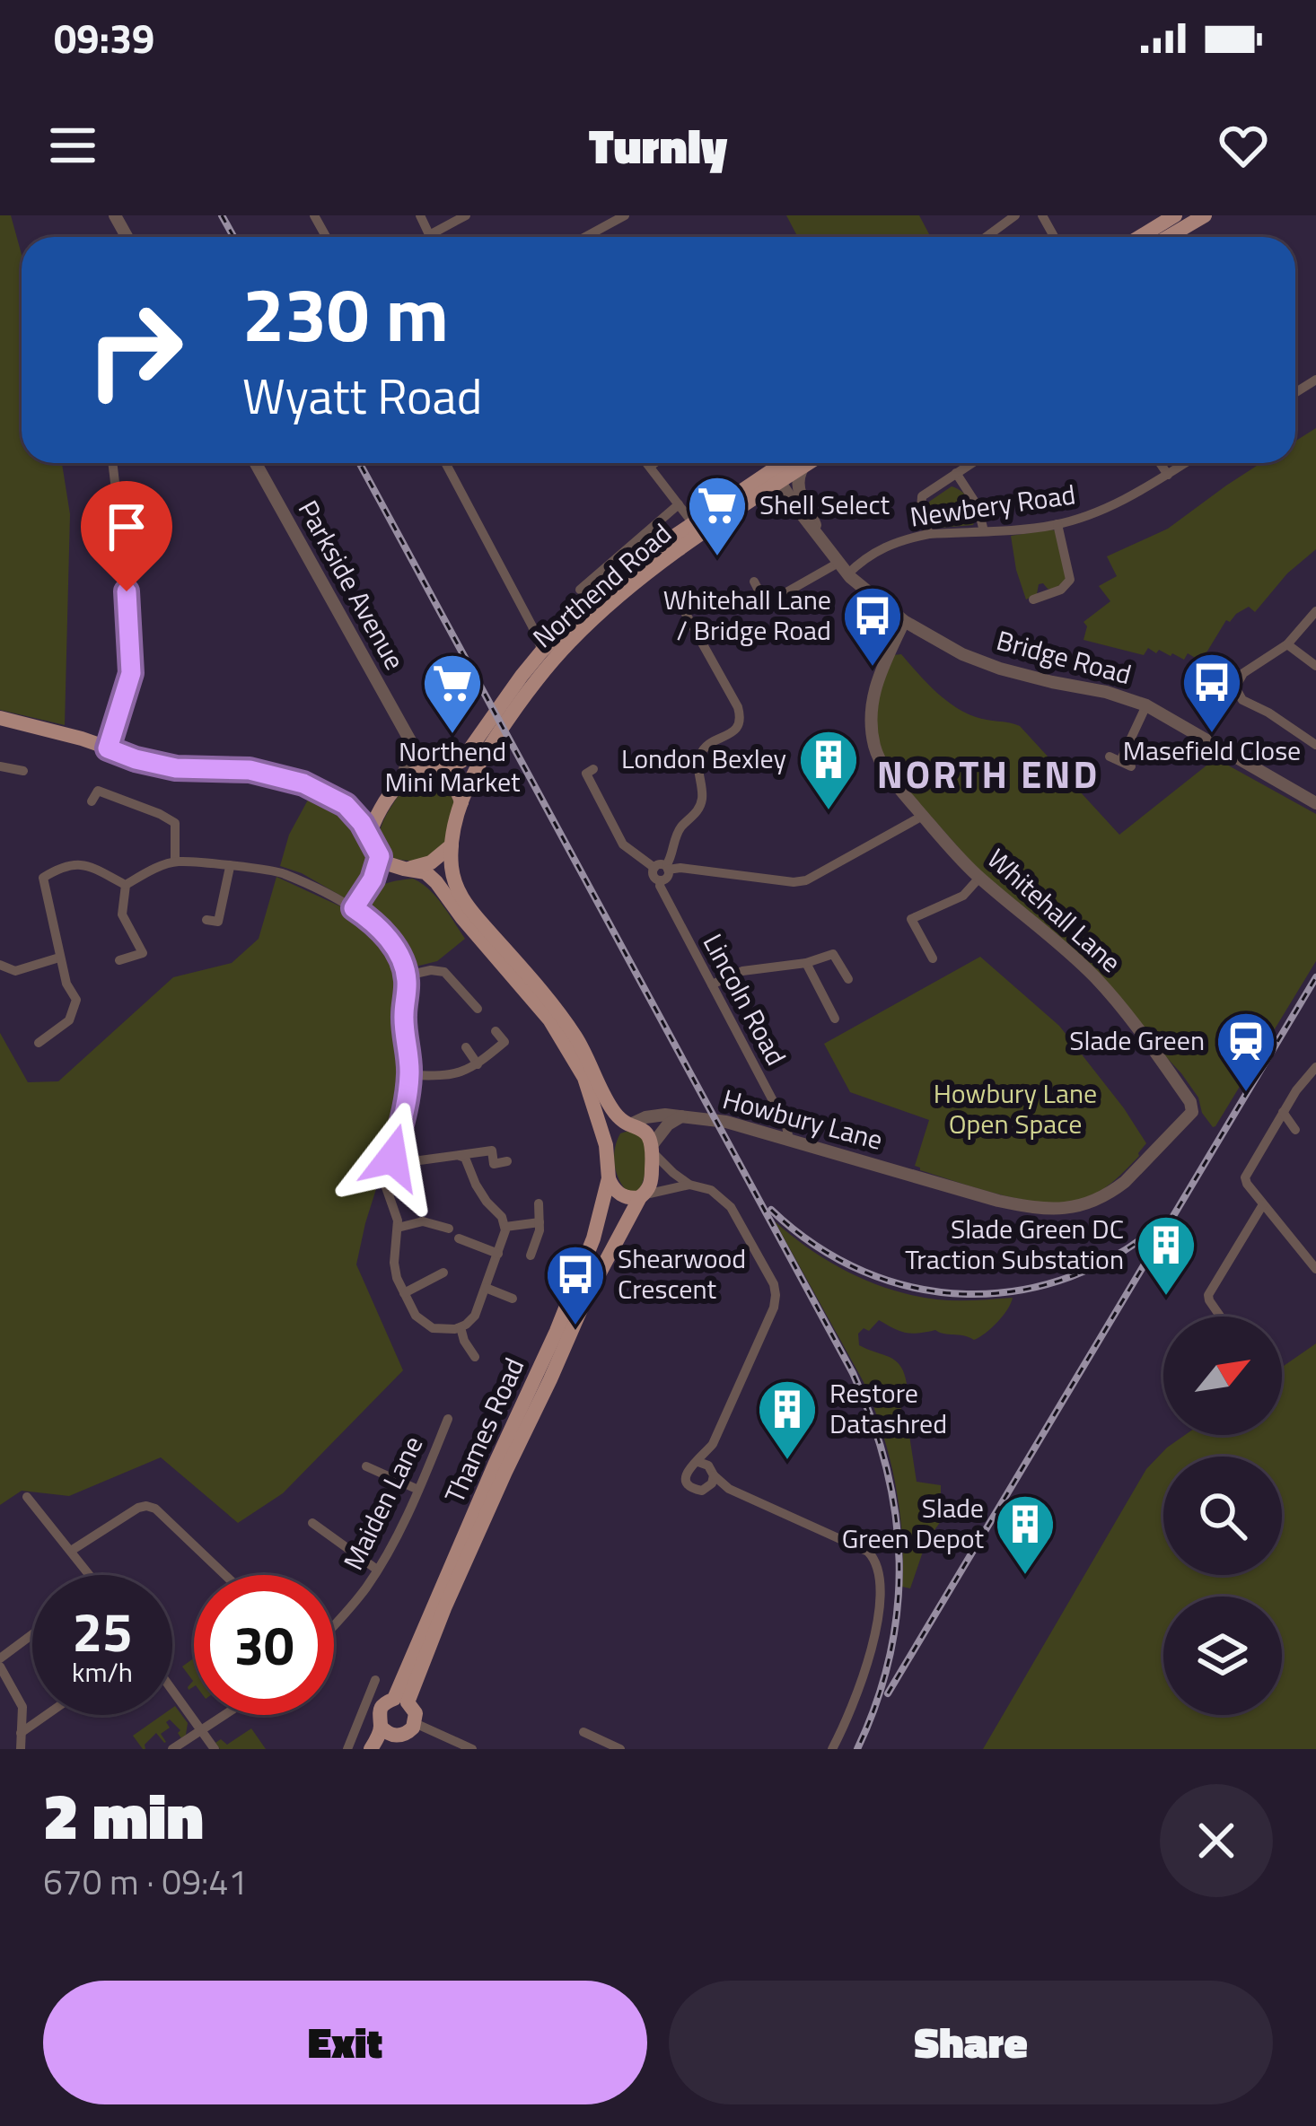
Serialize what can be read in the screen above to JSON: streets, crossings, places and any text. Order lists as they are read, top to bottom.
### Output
{
  "streets": {
    "main road": ["Northend Road", "Thames Road"],
    "street": [
      "Newbery Road",
      "Parkside Avenue",
      "Bridge Road",
      "Whitehall Lane",
      "Lincoln Road",
      "Howbury Lane",
      "Maiden Lane"
    ]
  },
  "crossings": [
    ["Newbery Road", "Bridge Road"],
    ["Parkside Avenue", "Northend Road"],
    ["Parkside Avenue", "Thames Road"],
    ["Northend Road", "Bridge Road"],
    ["Northend Road", "Thames Road"],
    ["Bridge Road", "Whitehall Lane"],
    ["Whitehall Lane", "Howbury Lane"],
    ["Lincoln Road", "Howbury Lane"],
    ["Howbury Lane", "Thames Road"]
  ],
  "districts": ["NORTH END"],
  "parks": ["Howbury Lane Open Space"],
  "places": {
    "supermarket": ["Shell Select", "Northend Mini Market"],
    "bus stop": ["Whitehall Lane / Bridge Road", "Masefield Close", "Shearwood Crescent"],
    "building": [
      "London Bexley",
      "Slade Green DC Traction Substation",
      "Restore Datashred",
      "Slade Green Depot"
    ],
    "station": ["Slade Green"]
  },
  "north": "top right",
  "page": {
    "status": "09:39",
    "header": "Turnly",
    "turn": ["230 m", "Wyatt Road"],
    "speed": "25 km/h",
    "limit": "30",
    "heading": ["2 min", "670 m · 09:41"],
    "buttons": ["Exit", "Share"]
  }
}
